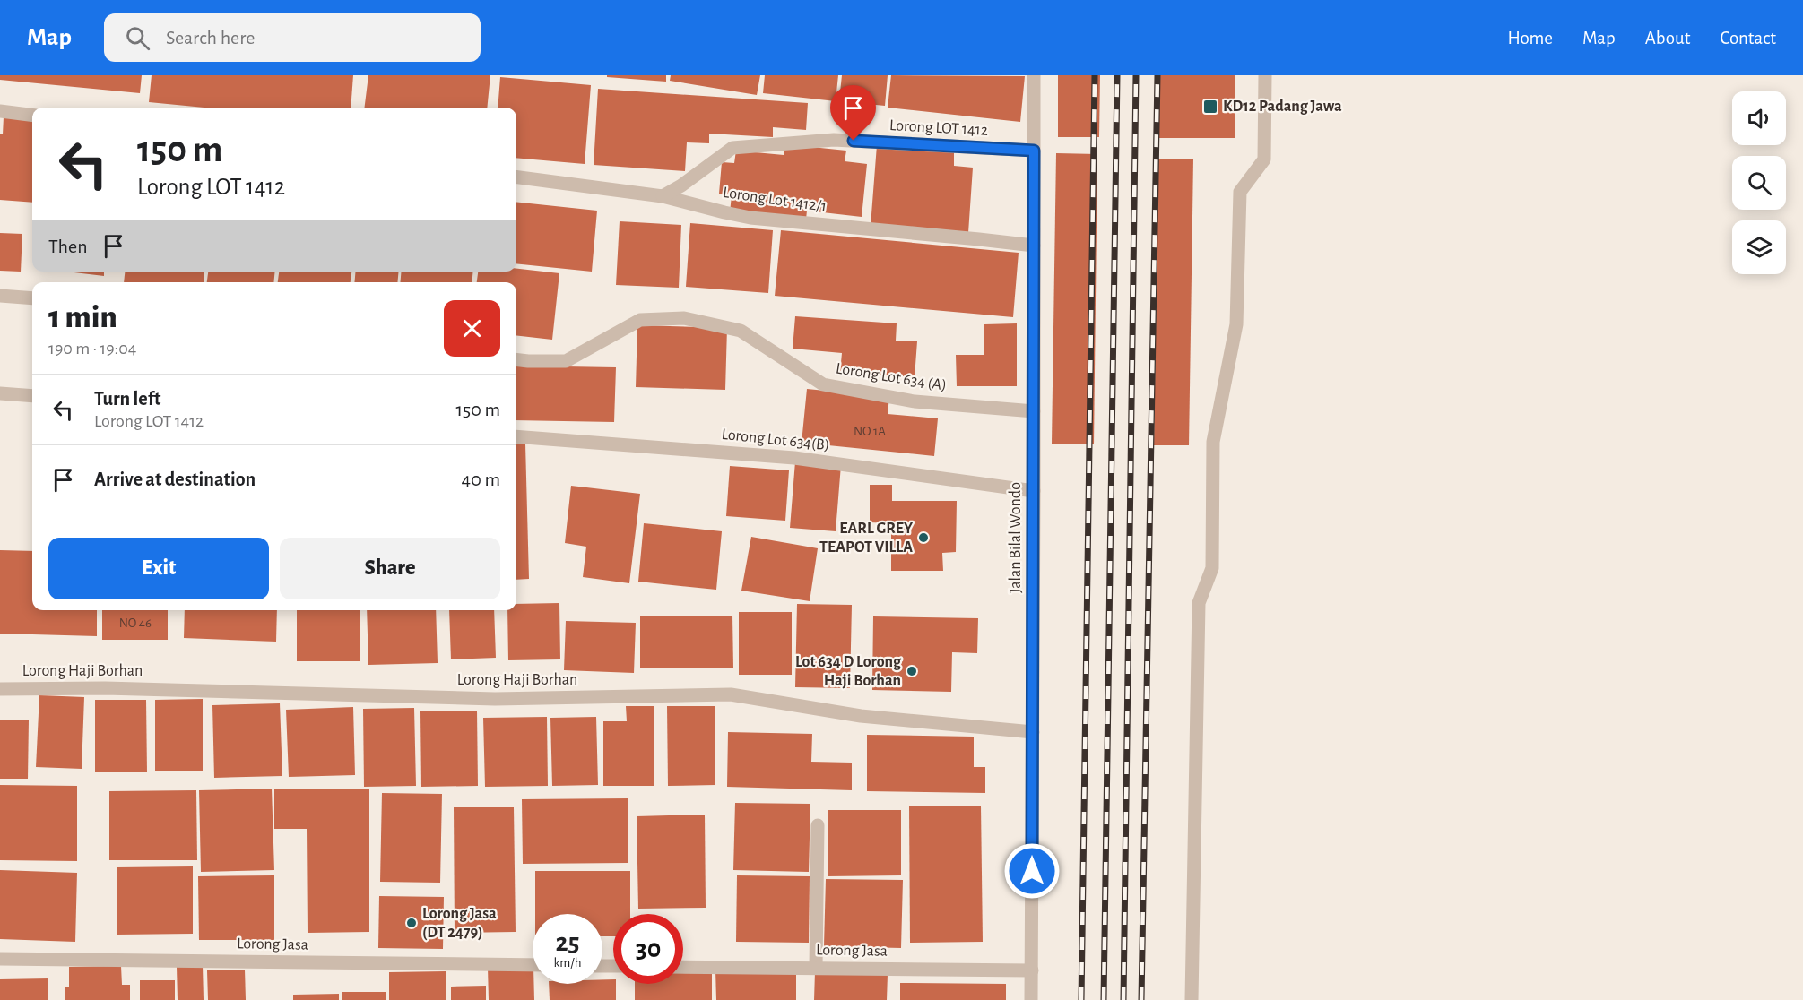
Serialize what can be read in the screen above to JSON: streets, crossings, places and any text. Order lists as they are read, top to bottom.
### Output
{
  "streets": {
    "street": [
      "Lorong LOT 1412",
      "Lorong Lot 1412/1",
      "Lorong Lot 634 (A)",
      "Lorong Lot 634(B)",
      "Jalan Bilal Wondo",
      "Lorong Haji Borhan",
      "Lorong Jasa"
    ]
  },
  "crossings": [
    ["Lorong LOT 1412", "Lorong Lot 1412/1"],
    ["Lorong LOT 1412", "Jalan Bilal Wondo"],
    ["Lorong Lot 1412/1", "Jalan Bilal Wondo"],
    ["Lorong Lot 634 (A)", "Jalan Bilal Wondo"],
    ["Lorong Lot 634(B)", "Jalan Bilal Wondo"],
    ["Jalan Bilal Wondo", "Lorong Haji Borhan"],
    ["Jalan Bilal Wondo", "Lorong Jasa"]
  ],
  "places": {
    "transit": ["KD12 Padang Jawa"],
    "other": ["EARL GREY TEAPOT VILLA", "Lot 634 D Lorong Haji Borhan", "Lorong Jasa (DT 2479)"]
  },
  "house_numbers": ["NO 1A", "NO 46"],
  "page": {
    "header": "Map",
    "search": "Search here",
    "nav": [
      "Home",
      "Map",
      "About",
      "Contact"
    ],
    "turn": ["150 m", "Lorong LOT 1412"],
    "then": "Then",
    "heading": ["1 min", "190 m · 19:04"],
    "list": [
      {
        "name": "Turn left",
        "note": "Lorong LOT 1412",
        "value": "150 m"
      },
      {
        "name": "Arrive at destination",
        "value": "40 m"
      }
    ],
    "buttons": ["Exit", "Share"],
    "speed": "25 km/h",
    "limit": "30"
  }
}
